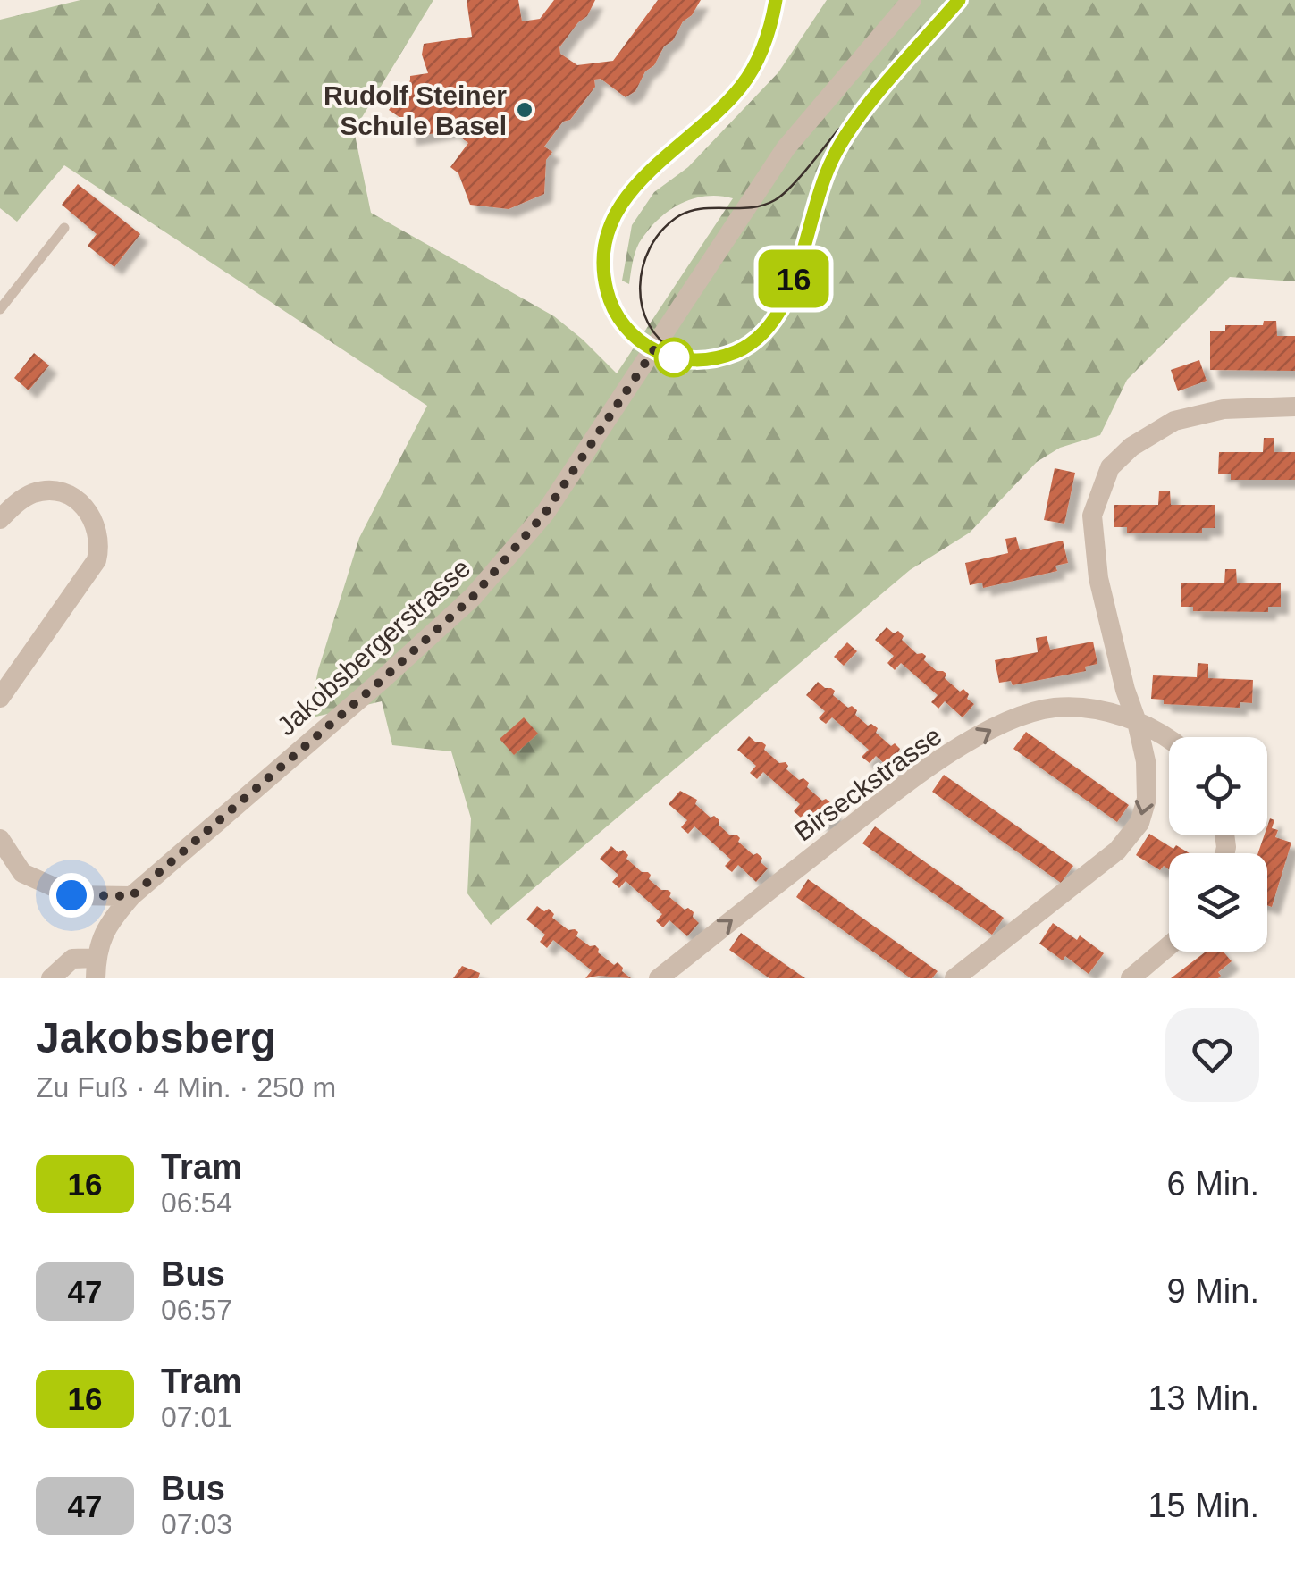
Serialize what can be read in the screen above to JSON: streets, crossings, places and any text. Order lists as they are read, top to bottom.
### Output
{
  "streets": {
    "street": ["Jakobsbergerstrasse", "Birseckstrasse"]
  },
  "one_way": ["Birseckstrasse"],
  "places": ["Rudolf Steiner Schule Basel"],
  "lines": ["tram line 16"],
  "page": {
    "on_map": "16",
    "heading": ["Jakobsberg", "Zu Fuß · 4 Min. · 250 m"],
    "list": [
      {
        "mark": "16",
        "name": "Tram",
        "note": "06:54",
        "value": "6 Min."
      },
      {
        "mark": "47",
        "name": "Bus",
        "note": "06:57",
        "value": "9 Min."
      },
      {
        "mark": "16",
        "name": "Tram",
        "note": "07:01",
        "value": "13 Min."
      },
      {
        "mark": "47",
        "name": "Bus",
        "note": "07:03",
        "value": "15 Min."
      }
    ]
  }
}
